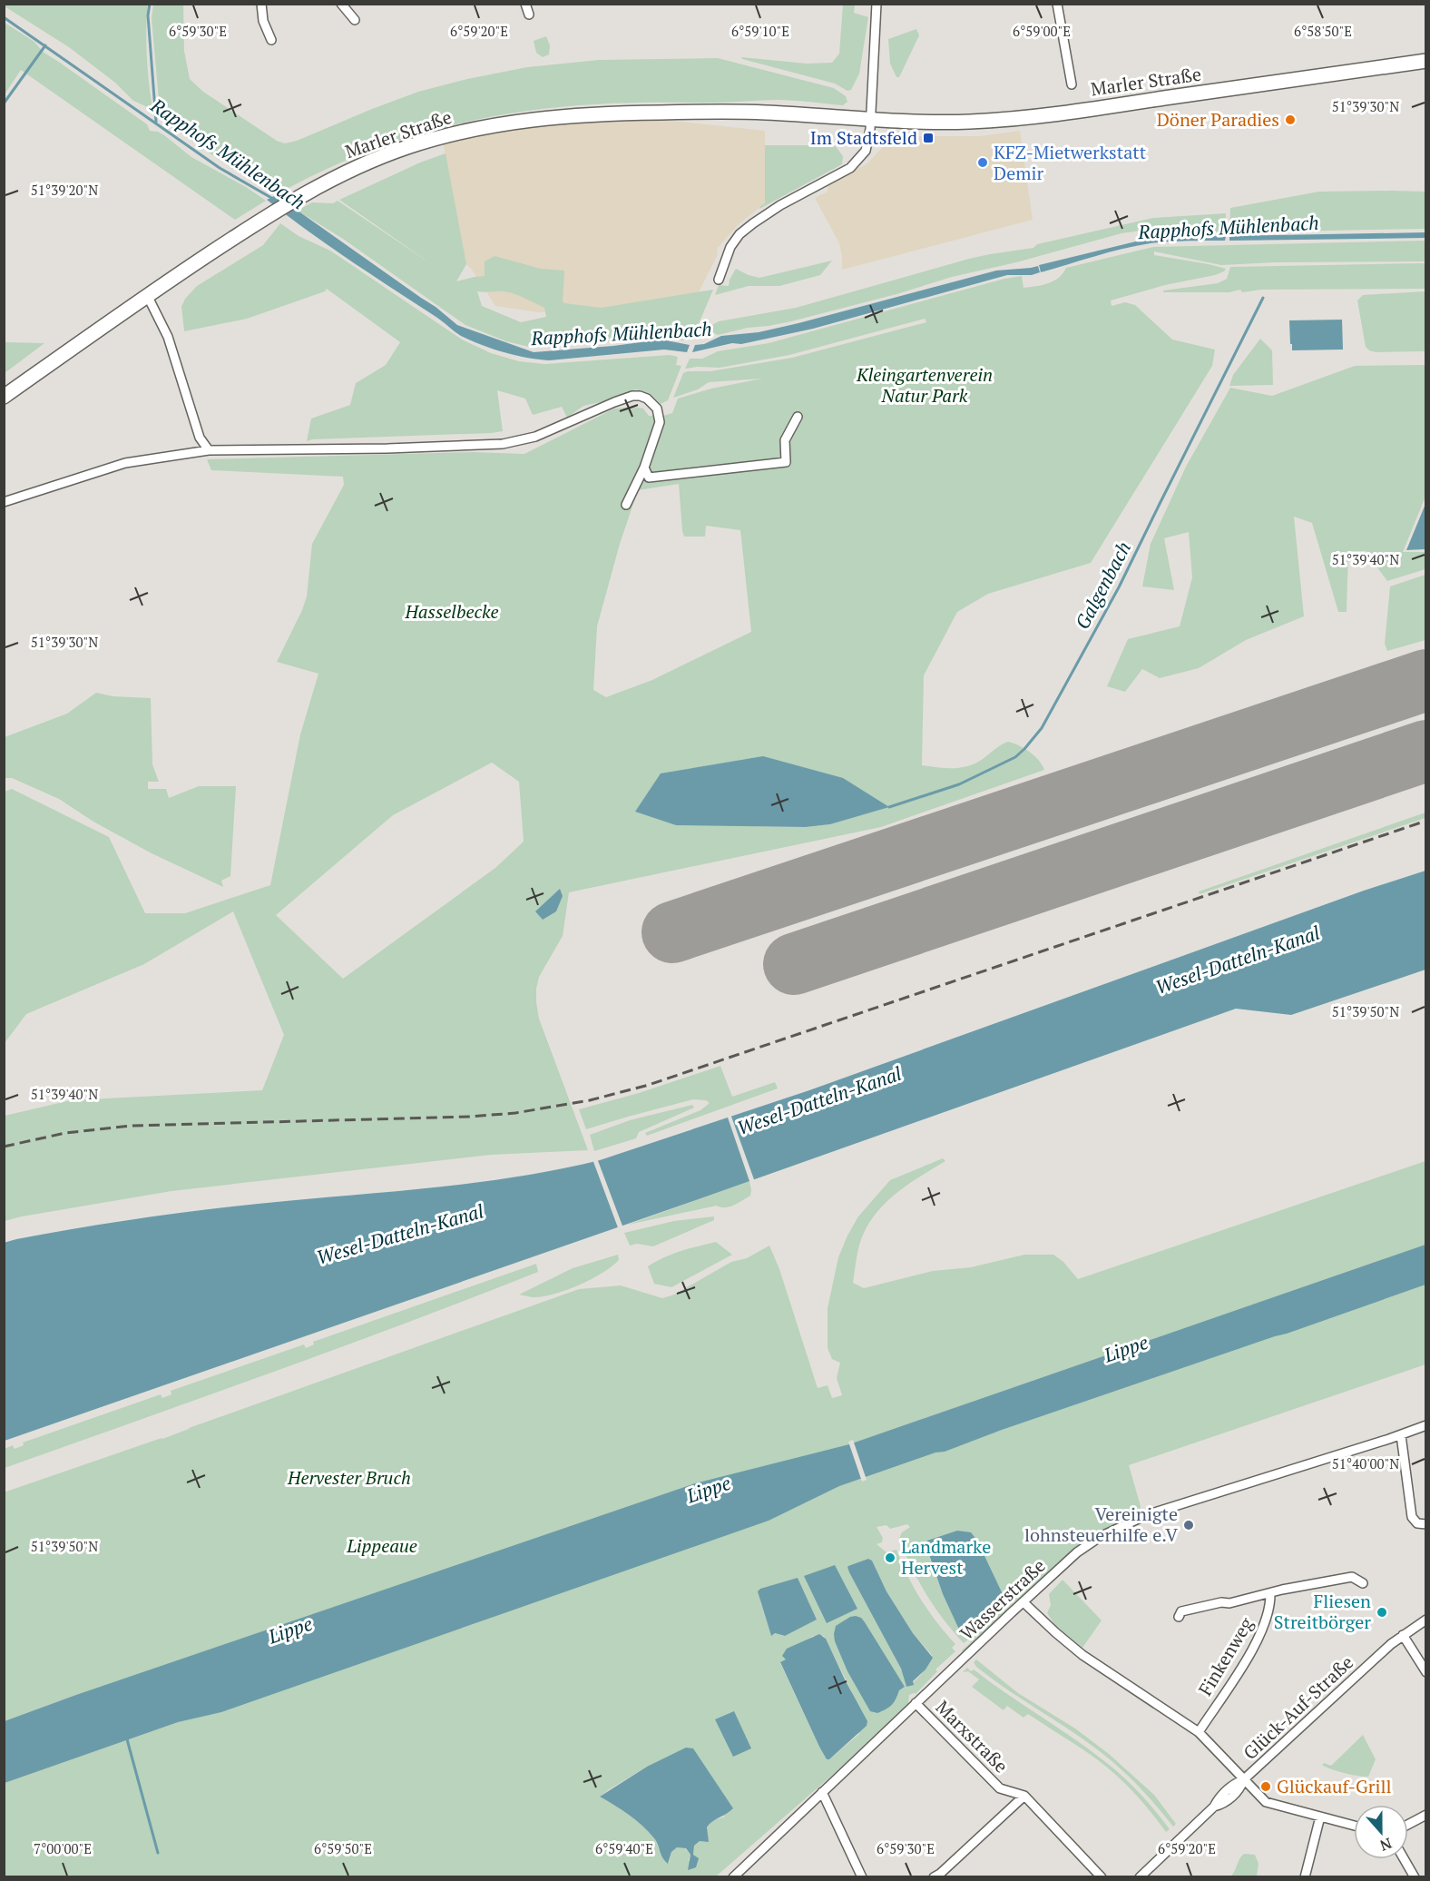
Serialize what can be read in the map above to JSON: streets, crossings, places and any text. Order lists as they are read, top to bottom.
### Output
{
  "streets": {
    "main road": ["Marler Straße"],
    "street": [
      "Wasserstraße",
      "Finkenweg",
      "Glück-Auf-Straße",
      "Marxstraße"
    ]
  },
  "crossings": [
    ["Wasserstraße", "Marxstraße"]
  ],
  "water": [
    "Rapphofs Mühlenbach",
    "Galgenbach",
    "Wesel-Datteln-Kanal",
    "Lippe"
  ],
  "parks": [
    "Kleingartenverein Natur Park",
    "Hasselbecke",
    "Hervester Bruch",
    "Lippeaue"
  ],
  "places": {
    "other": [
      "Döner Paradies",
      "KFZ-Mietwerkstatt Demir",
      "Vereinigte lohnsteuerhilfe e.V",
      "Landmarke Hervest",
      "Fliesen Streitbörger",
      "Glückauf-Grill"
    ],
    "transit": ["Im Stadtsfeld"]
  },
  "north": "bottom",
  "coordinates": [
    "6°59'00\"E",
    "6°59'30\"E",
    "6°59'20\"E",
    "6°59'10\"E",
    "6°58'50\"E",
    "51°39'30\"N",
    "51°39'20\"N",
    "51°39'40\"N",
    "51°39'50\"N",
    "51°40'00\"N",
    "7°00'00\"E",
    "6°59'50\"E",
    "6°59'40\"E"
  ]
}
